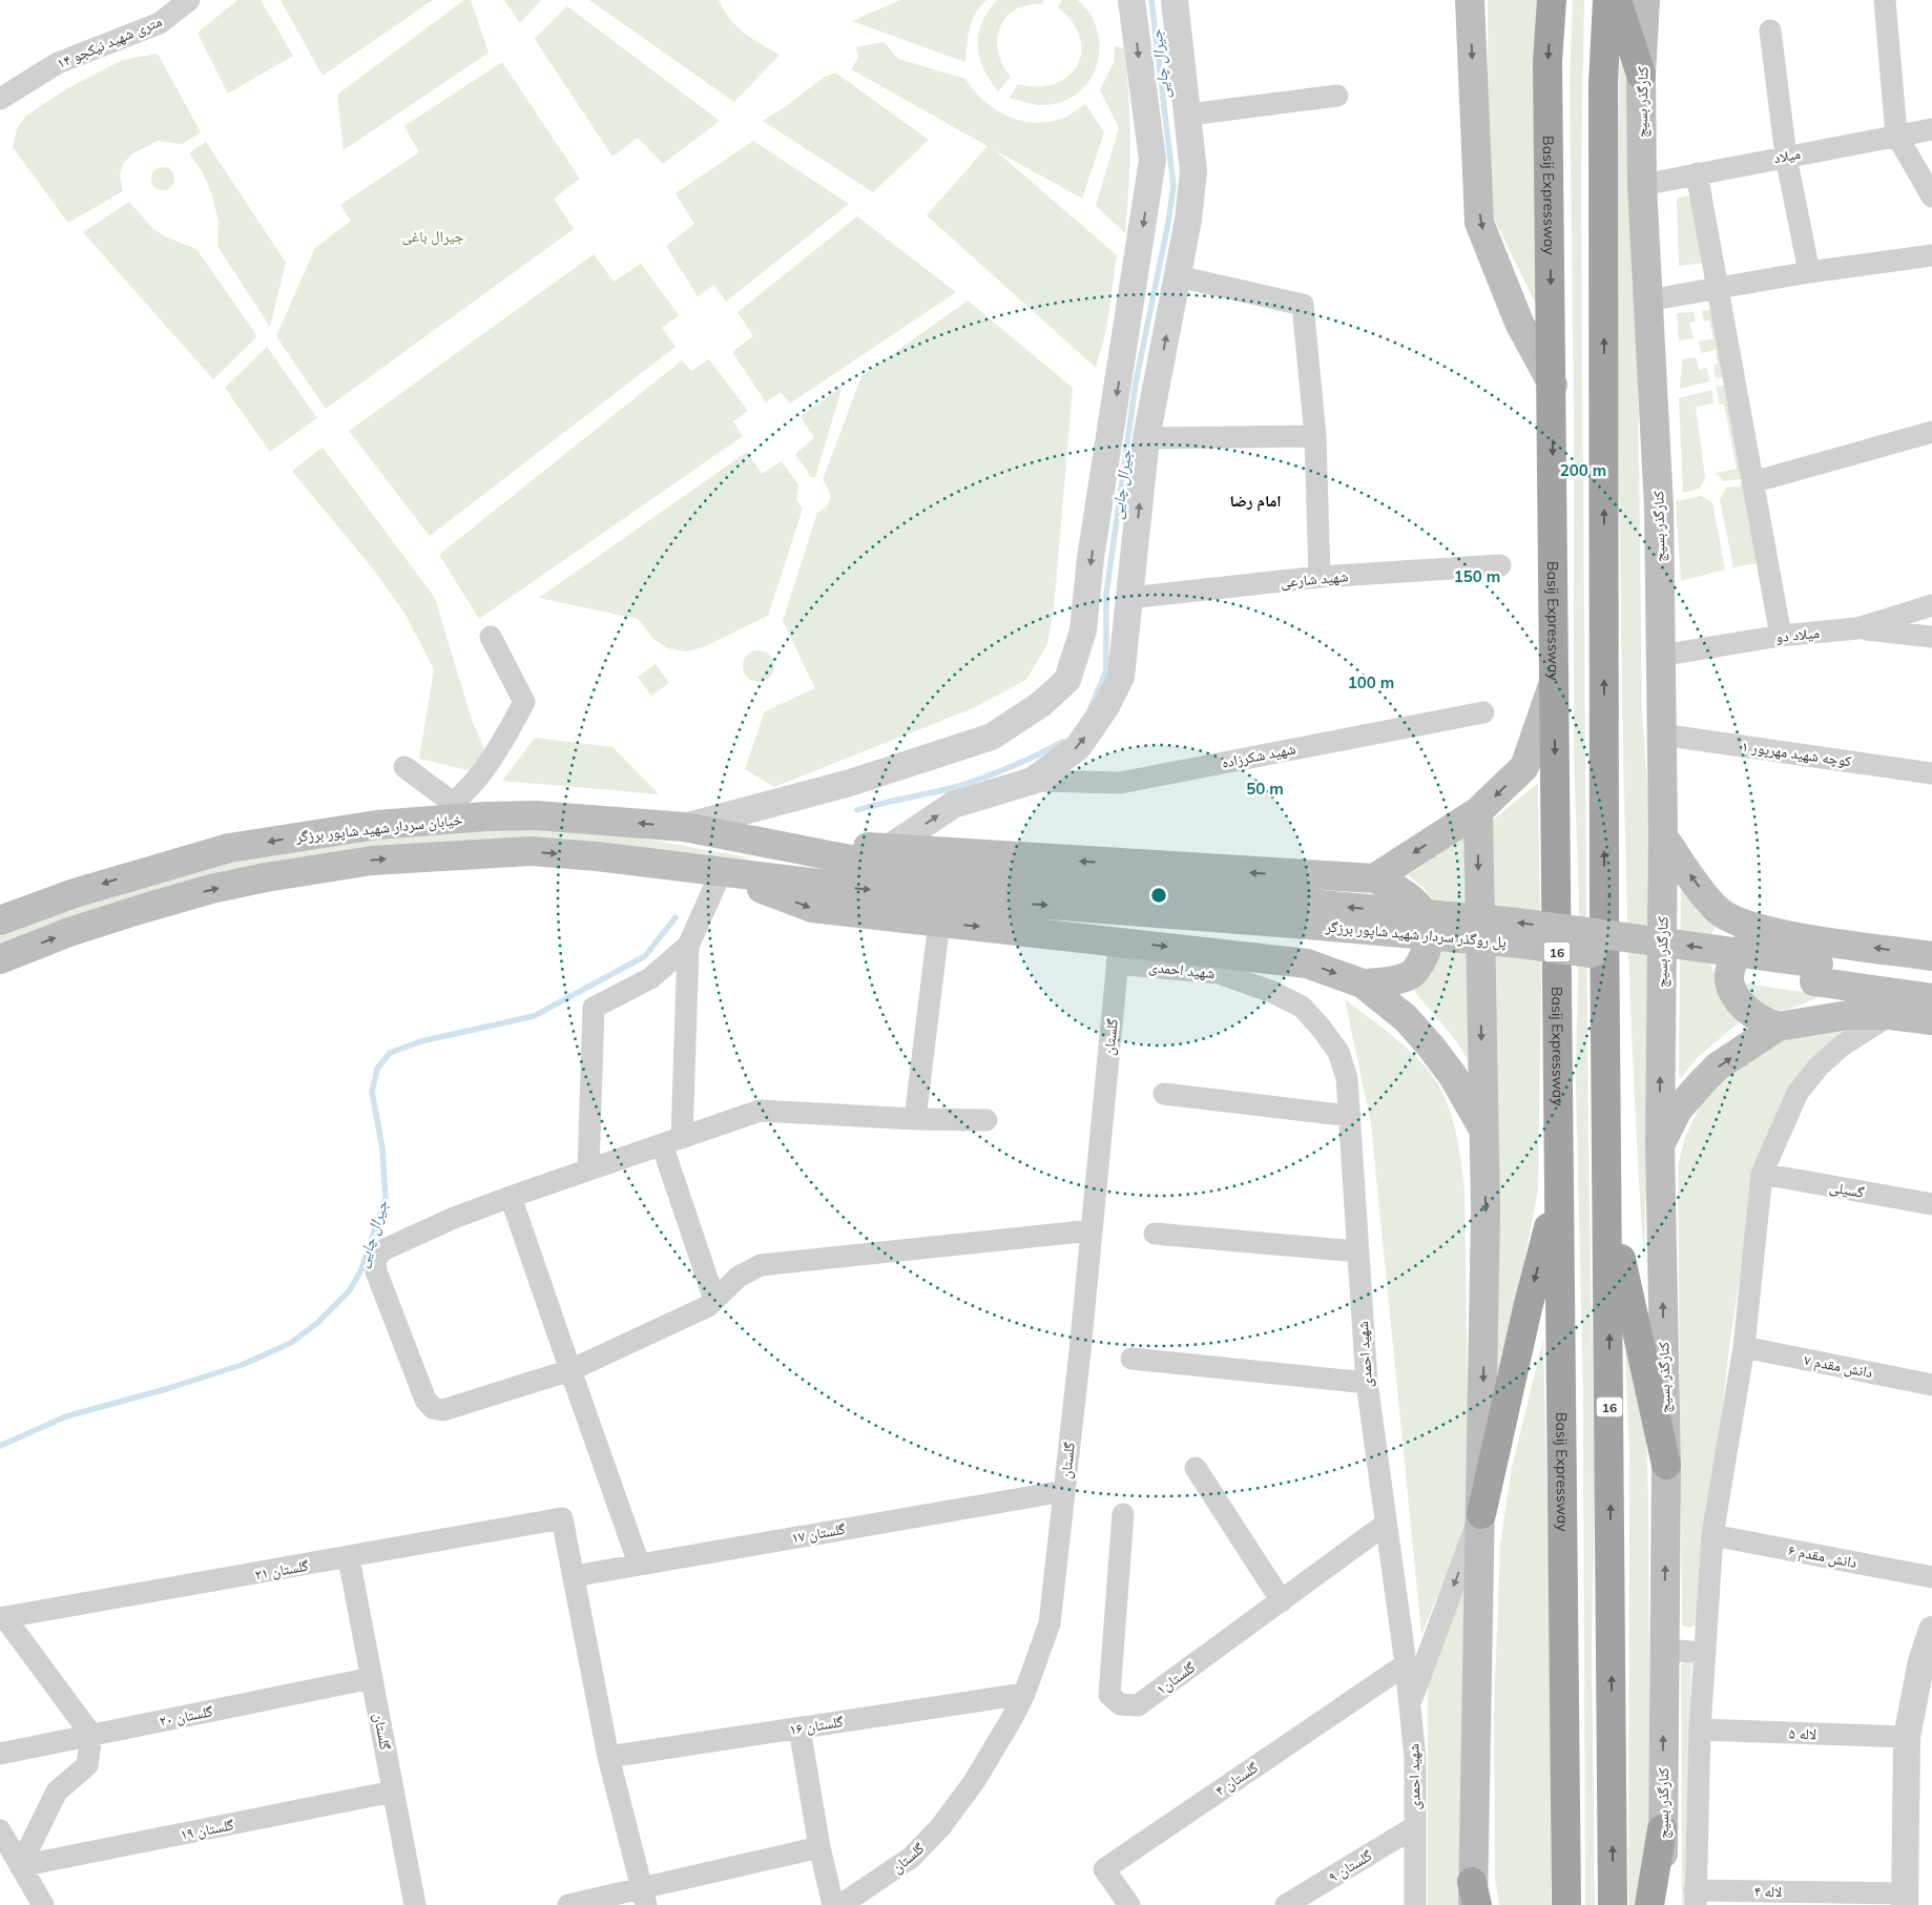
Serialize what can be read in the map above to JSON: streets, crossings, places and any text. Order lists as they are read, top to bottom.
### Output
{
  "streets": {
    "highway": ["Basij Expressway", "16"],
    "main road": ["کنارگذر بسیج", "خیابان سردار شهید شاپور برزگر", "پل روگذر سردار شهید شاپور برزگر"],
    "street": [
      "۱۴ متری شهید نیکجو",
      "میلاد",
      "شهید شارعی",
      "میلاد دو",
      "کوچه شهید مهرپور ۱",
      "شهید شکرزاده",
      "شهید احمدی",
      "گلستان",
      "گسیلی",
      "دانش مقدم ۷",
      "گلستان ۱۷",
      "دانش مقدم ۶",
      "گلستان ۲۱",
      "گلستان۱",
      "گلستان ۲۰",
      "گلستان ۱۶",
      "لاله ۵",
      "گلستان ۴",
      "گلستان ۱۹",
      "گلستان ۹",
      "لاله ۴"
    ]
  },
  "crossings": [
    ["کنارگذر بسیج", "میلاد"],
    ["کنارگذر بسیج", "میلاد دو"],
    ["کنارگذر بسیج", "کوچه شهید مهرپور ۱"],
    ["شهید احمدی", "گلستان"],
    ["شهید احمدی", "گلستان۱"],
    ["شهید احمدی", "گلستان ۴"],
    ["شهید احمدی", "گلستان ۹"],
    ["گلستان", "گلستان ۱۷"],
    ["گلستان", "گلستان ۲۱"],
    ["گلستان", "گلستان ۲۰"],
    ["گلستان", "گلستان ۱۶"],
    ["گلستان", "گلستان ۱۹"],
    ["گلستان ۱۷", "گلستان ۲۱"]
  ],
  "districts": ["امام رضا"],
  "water": ["جیرال چایی"],
  "parks": ["جیرال باغی"],
  "rings": [
    "200 m",
    "150 m",
    "100 m",
    "50 m"
  ]
}
